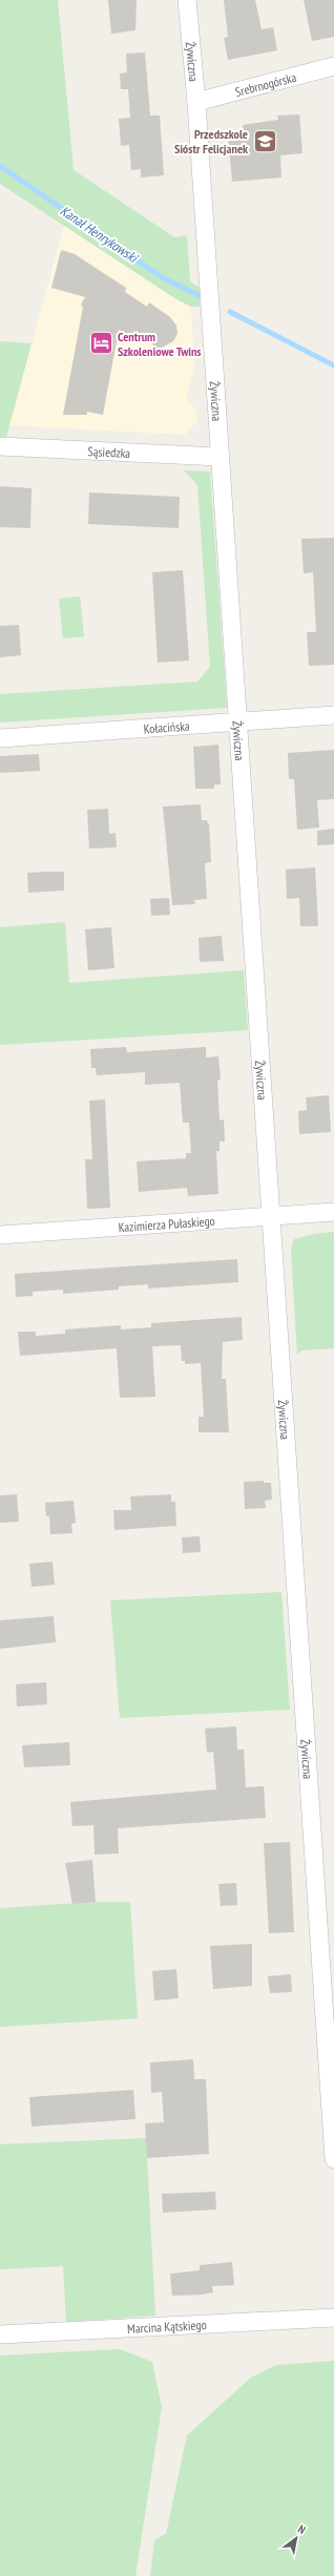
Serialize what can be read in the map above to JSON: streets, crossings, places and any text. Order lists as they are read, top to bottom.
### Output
{
  "streets": {
    "street": [
      "Żywiczna",
      "Srebrnogórska",
      "Sąsiedzka",
      "Kołacińska",
      "Kazimierza Pułaskiego",
      "Marcina Kątskiego"
    ]
  },
  "crossings": [
    ["Żywiczna", "Srebrnogórska"],
    ["Żywiczna", "Sąsiedzka"],
    ["Żywiczna", "Kołacińska"],
    ["Żywiczna", "Kazimierza Pułaskiego"]
  ],
  "water": ["Kanał Henrykowski"],
  "places": {
    "school or university": ["Przedszkole Sióstr Felicjanek"],
    "hotel": ["Centrum Szkoleniowe Twins"]
  },
  "north": "top right"
}
